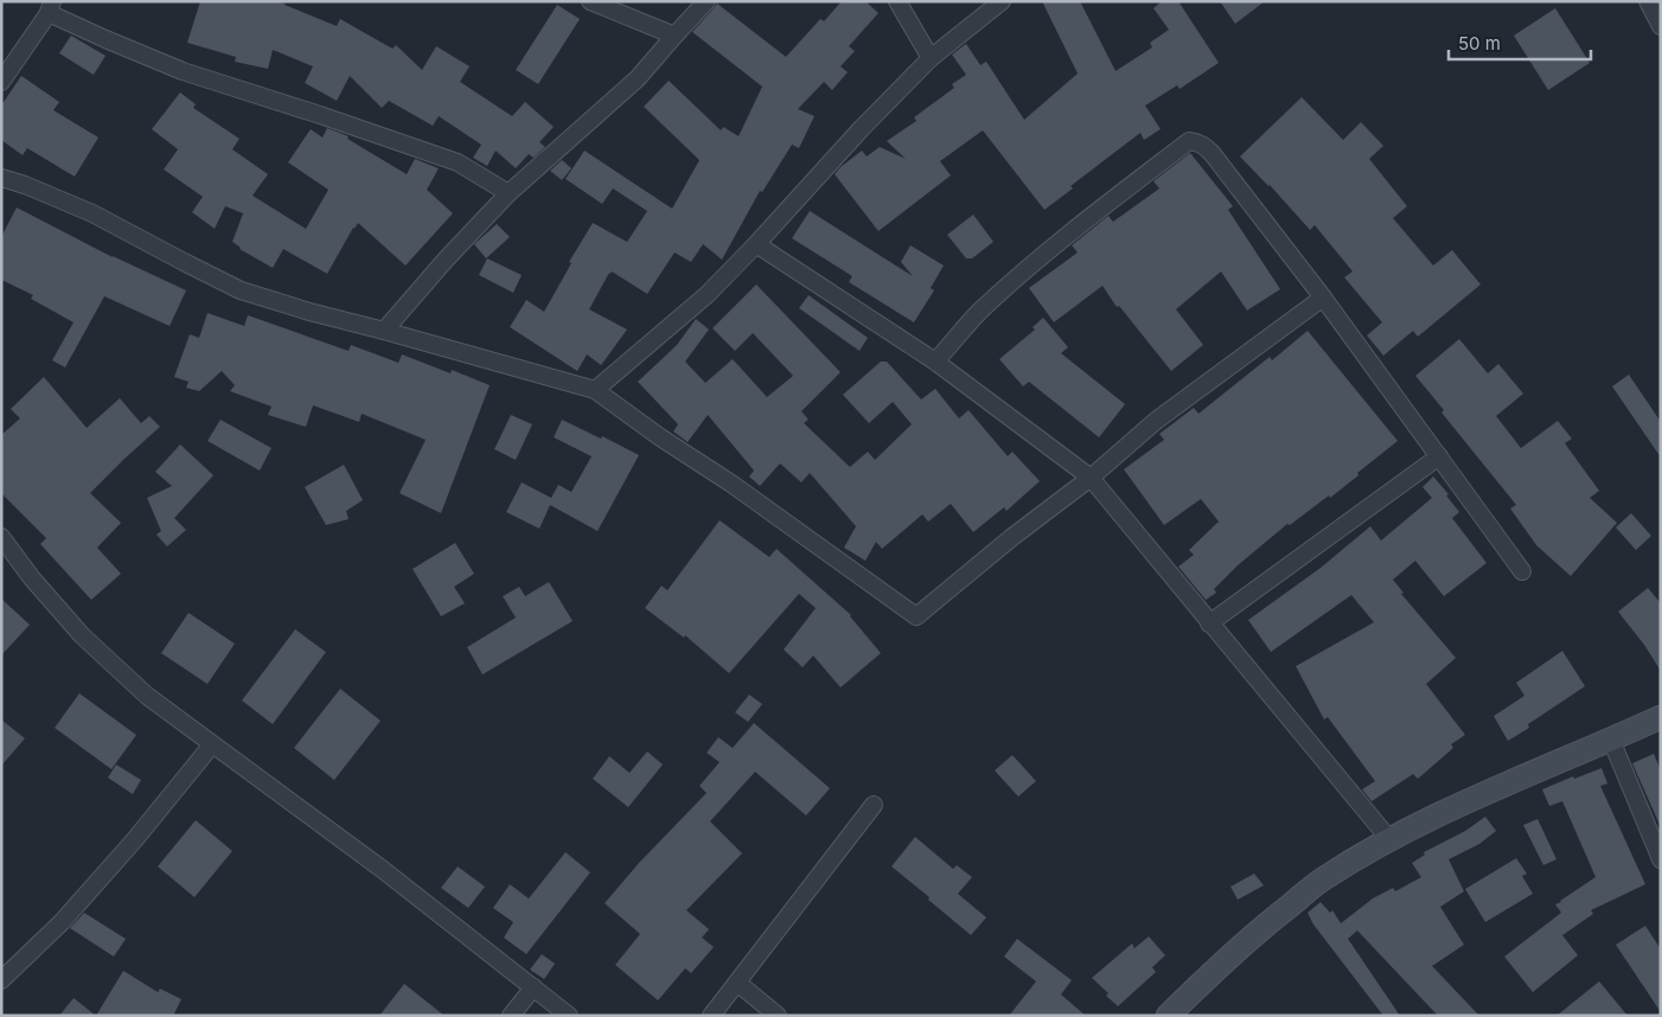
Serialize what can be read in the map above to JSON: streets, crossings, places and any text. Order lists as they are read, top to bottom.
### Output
{
  "scale_bar": "50 m"
}
